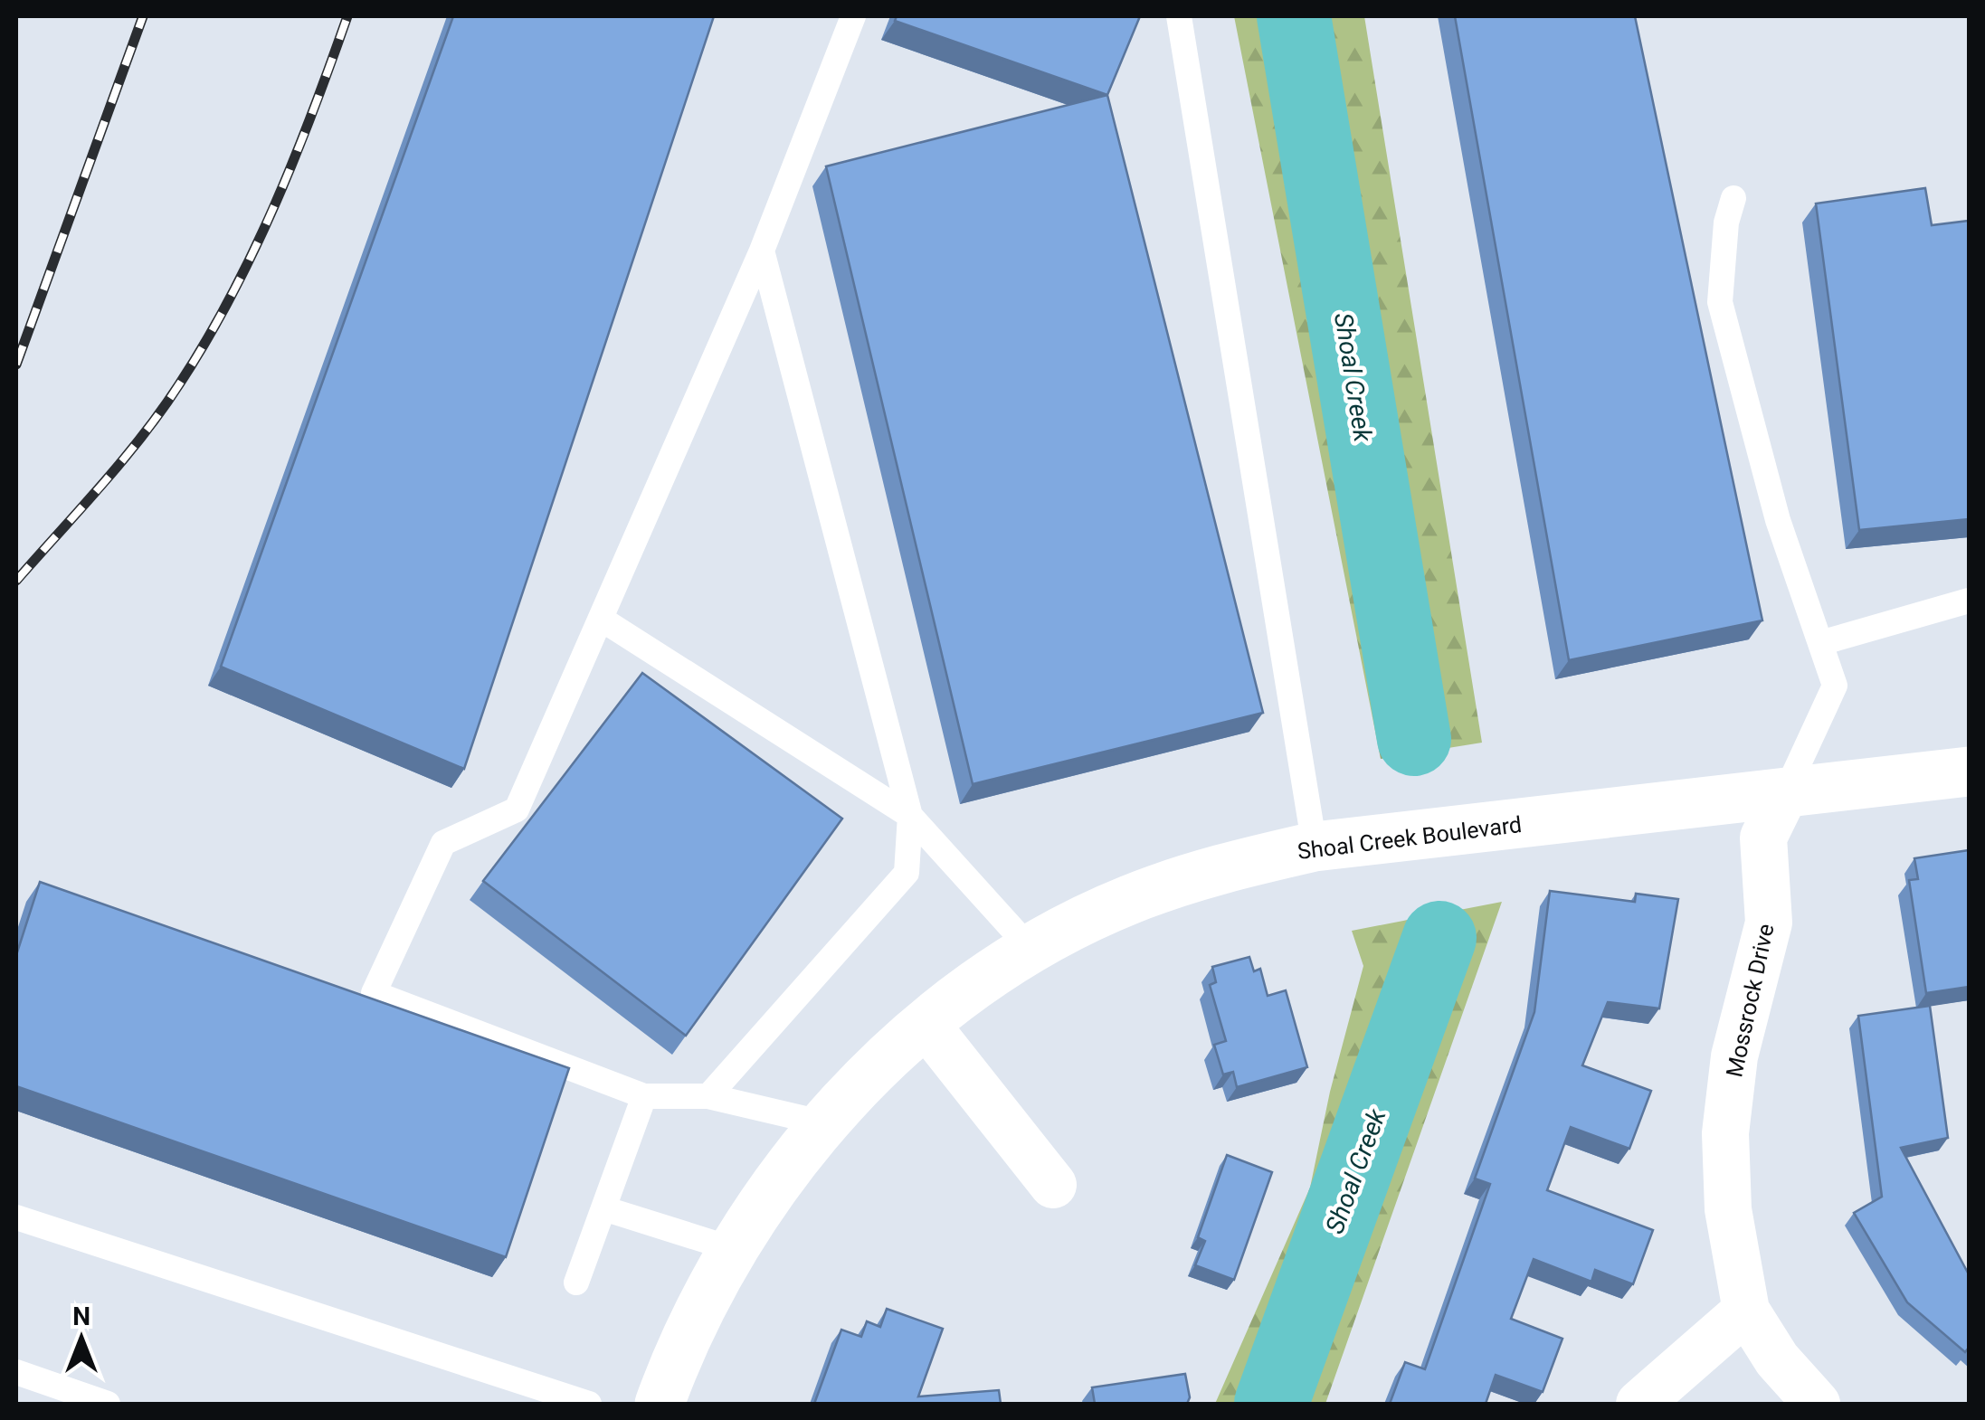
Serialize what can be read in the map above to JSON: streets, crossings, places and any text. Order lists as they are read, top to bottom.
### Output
{
  "streets": {
    "street": ["Shoal Creek Boulevard", "Mossrock Drive"]
  },
  "crossings": [
    ["Shoal Creek Boulevard", "Mossrock Drive"]
  ],
  "water": ["Shoal Creek"],
  "north": "top"
}
